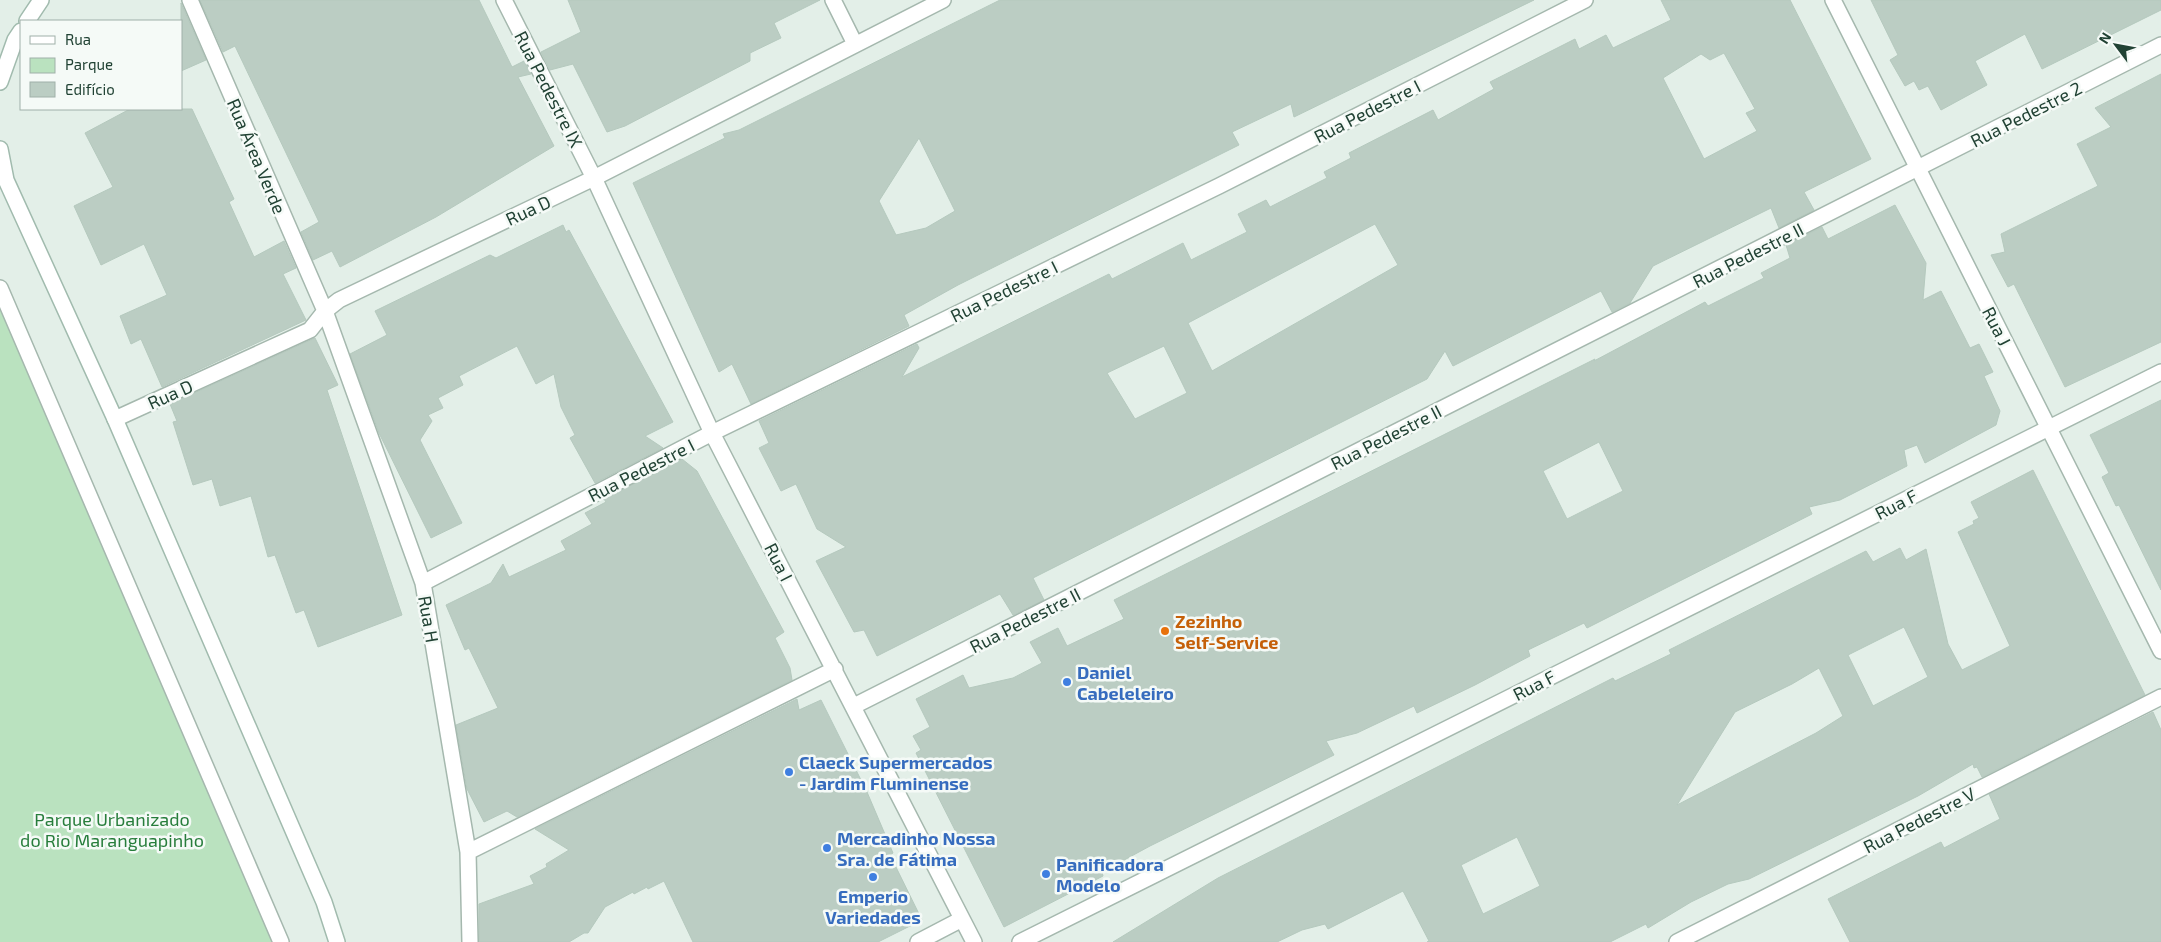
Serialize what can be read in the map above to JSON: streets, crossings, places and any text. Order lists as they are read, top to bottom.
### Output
{
  "streets": {
    "street": [
      "Rua Pedestre IX",
      "Rua Pedestre I",
      "Rua Pedestre 2",
      "Rua Área Verde",
      "Rua D",
      "Rua Pedestre II",
      "Rua J",
      "Rua F",
      "Rua I",
      "Rua H",
      "Rua Pedestre V"
    ]
  },
  "crossings": [
    ["Rua Pedestre IX", "Rua D"],
    ["Rua Pedestre IX", "Rua I"],
    ["Rua Pedestre I", "Rua I"],
    ["Rua Pedestre I", "Rua H"],
    ["Rua Pedestre 2", "Rua Pedestre II"],
    ["Rua Pedestre 2", "Rua J"],
    ["Rua Área Verde", "Rua D"],
    ["Rua Área Verde", "Rua H"],
    ["Rua D", "Rua I"],
    ["Rua D", "Rua H"],
    ["Rua Pedestre II", "Rua J"],
    ["Rua Pedestre II", "Rua I"],
    ["Rua J", "Rua F"]
  ],
  "parks": ["Parque Urbanizado do Rio Maranguapinho"],
  "places": [
    "Zezinho Self-Service",
    "Daniel Cabeleleiro",
    "Claeck Supermercados - Jardim Fluminense",
    "Mercadinho Nossa Sra. de Fátima",
    "Panificadora Modelo",
    "Emperio Variedades"
  ],
  "legend": ["Rua", "Parque", "Edifício"],
  "north": "top left"
}
